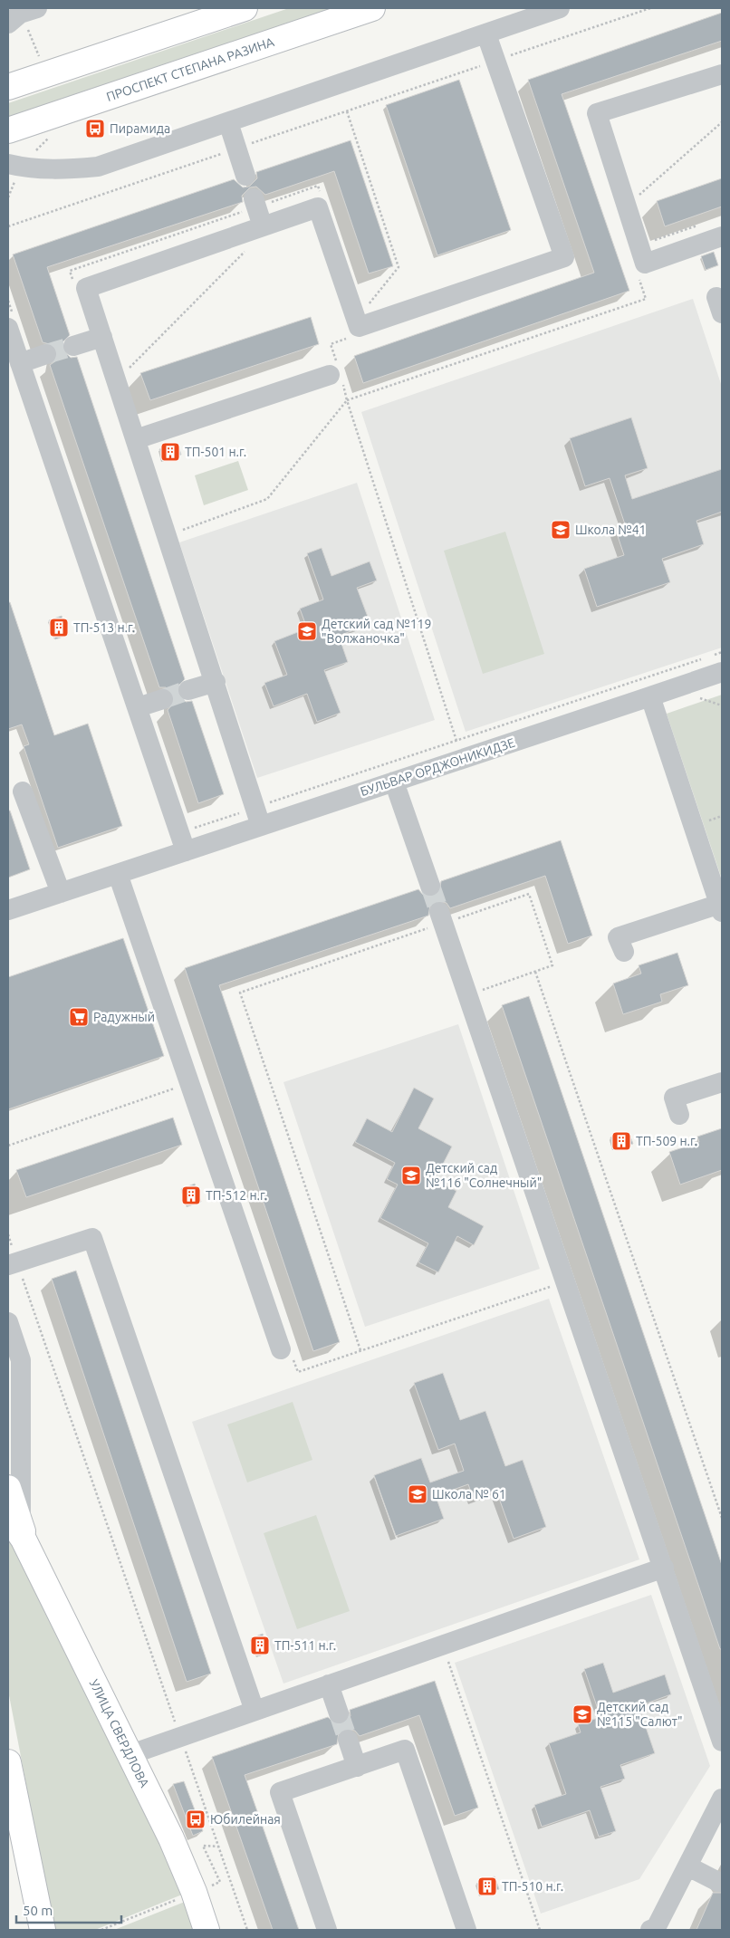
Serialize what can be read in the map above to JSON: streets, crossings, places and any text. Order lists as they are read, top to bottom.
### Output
{
  "streets": {
    "main road": ["ПРОСПЕКТ СТЕПАНА РАЗИНА", "УЛИЦА СВЕРДЛОВА"],
    "street": ["БУЛЬВАР ОРДЖОНИКИДЗЕ"]
  },
  "places": {
    "bus stop": ["Пирамида", "Юбилейная"],
    "building": [
      "ТП-501 н.г.",
      "ТП-513 н.г.",
      "ТП-509 н.г.",
      "ТП-512 н.г.",
      "ТП-511 н.г.",
      "ТП-510 н.г."
    ],
    "school or university": [
      "Школа №41",
      "Детский сад №119 \"Волжаночка\"",
      "Детский сад №116 \"Солнечный\"",
      "Школа № 61",
      "Детский сад №115 \"Салют\""
    ],
    "supermarket": ["Радужный"]
  },
  "scale_bar": "50 m"
}
